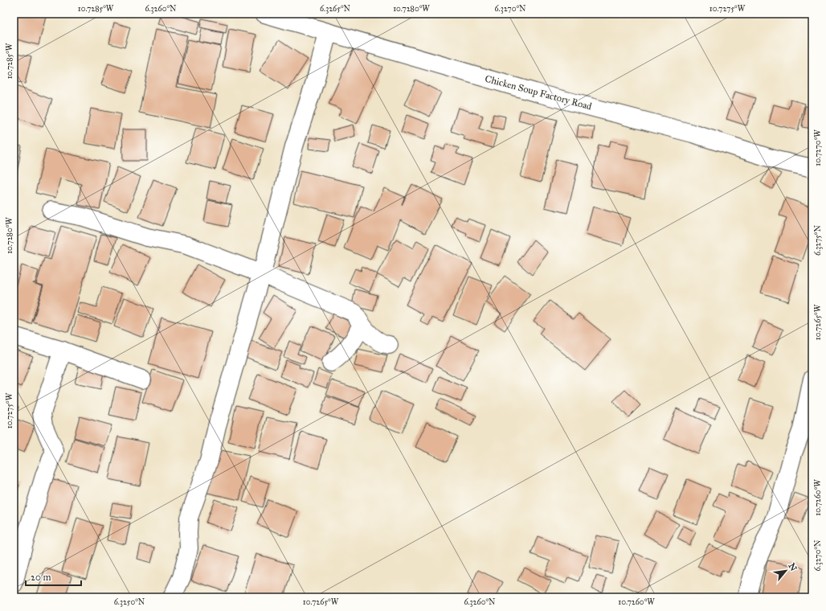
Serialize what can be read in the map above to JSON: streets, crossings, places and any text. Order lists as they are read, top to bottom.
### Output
{
  "streets": {
    "street": ["Chicken Soup Factory Road"]
  },
  "scale_bar": "20 m",
  "north": "top right",
  "coordinates": [
    "10.7285°W",
    "6.3260°N",
    "6.3265°N",
    "10.7280°W",
    "6.3270°N",
    "10.7275°W",
    "10.7270°W",
    "6.3275°N",
    "10.7265°W",
    "10.7260°W",
    "6.3250°N"
  ]
}
